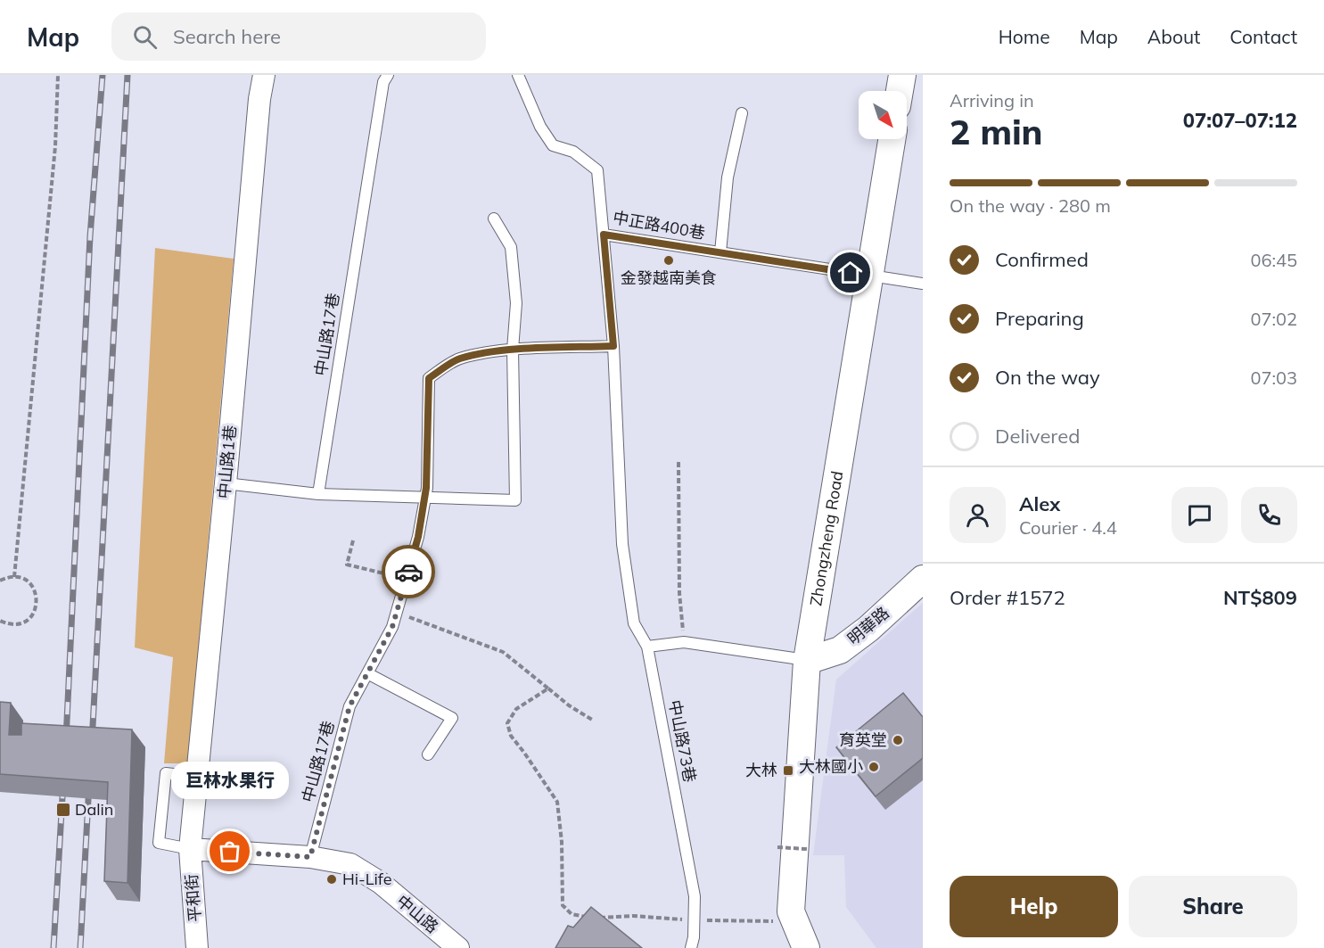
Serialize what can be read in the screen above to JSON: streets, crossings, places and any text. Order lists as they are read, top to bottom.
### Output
{
  "streets": {
    "street": [
      "中山路1巷",
      "Zhongzheng Road",
      "明華路",
      "平和街",
      "中山路"
    ],
    "lane": ["中正路400巷", "中山路17巷", "中山路73巷"]
  },
  "crossings": [
    ["中正路400巷", "Zhongzheng Road"],
    ["中正路400巷", "中山路73巷"],
    ["中山路17巷", "中山路"],
    ["中山路1巷", "平和街"],
    ["中山路1巷", "中山路"],
    ["Zhongzheng Road", "明華路"],
    ["平和街", "中山路"]
  ],
  "places": {
    "other": [
      "金發越南美食",
      "育英堂",
      "大林國小",
      "巨林水果行",
      "Hi-Life"
    ],
    "transit": ["大林", "Dalin"]
  },
  "north": "bottom right",
  "page": {
    "header": "Map",
    "search": "Search here",
    "nav": [
      "Home",
      "Map",
      "About",
      "Contact"
    ],
    "heading": ["2 min", "Arriving in", "07:07–07:12"],
    "panel": [
      "Alex",
      "Courier · 4.4",
      "Order #1572",
      "NT$809"
    ],
    "bar": "On the way · 280 m",
    "list": [
      ["Confirmed", "06:45"],
      ["Preparing", "07:02"],
      ["On the way", "07:03"],
      "Delivered"
    ],
    "bubble": "巨林水果行",
    "buttons": ["Help", "Share"]
  }
}
